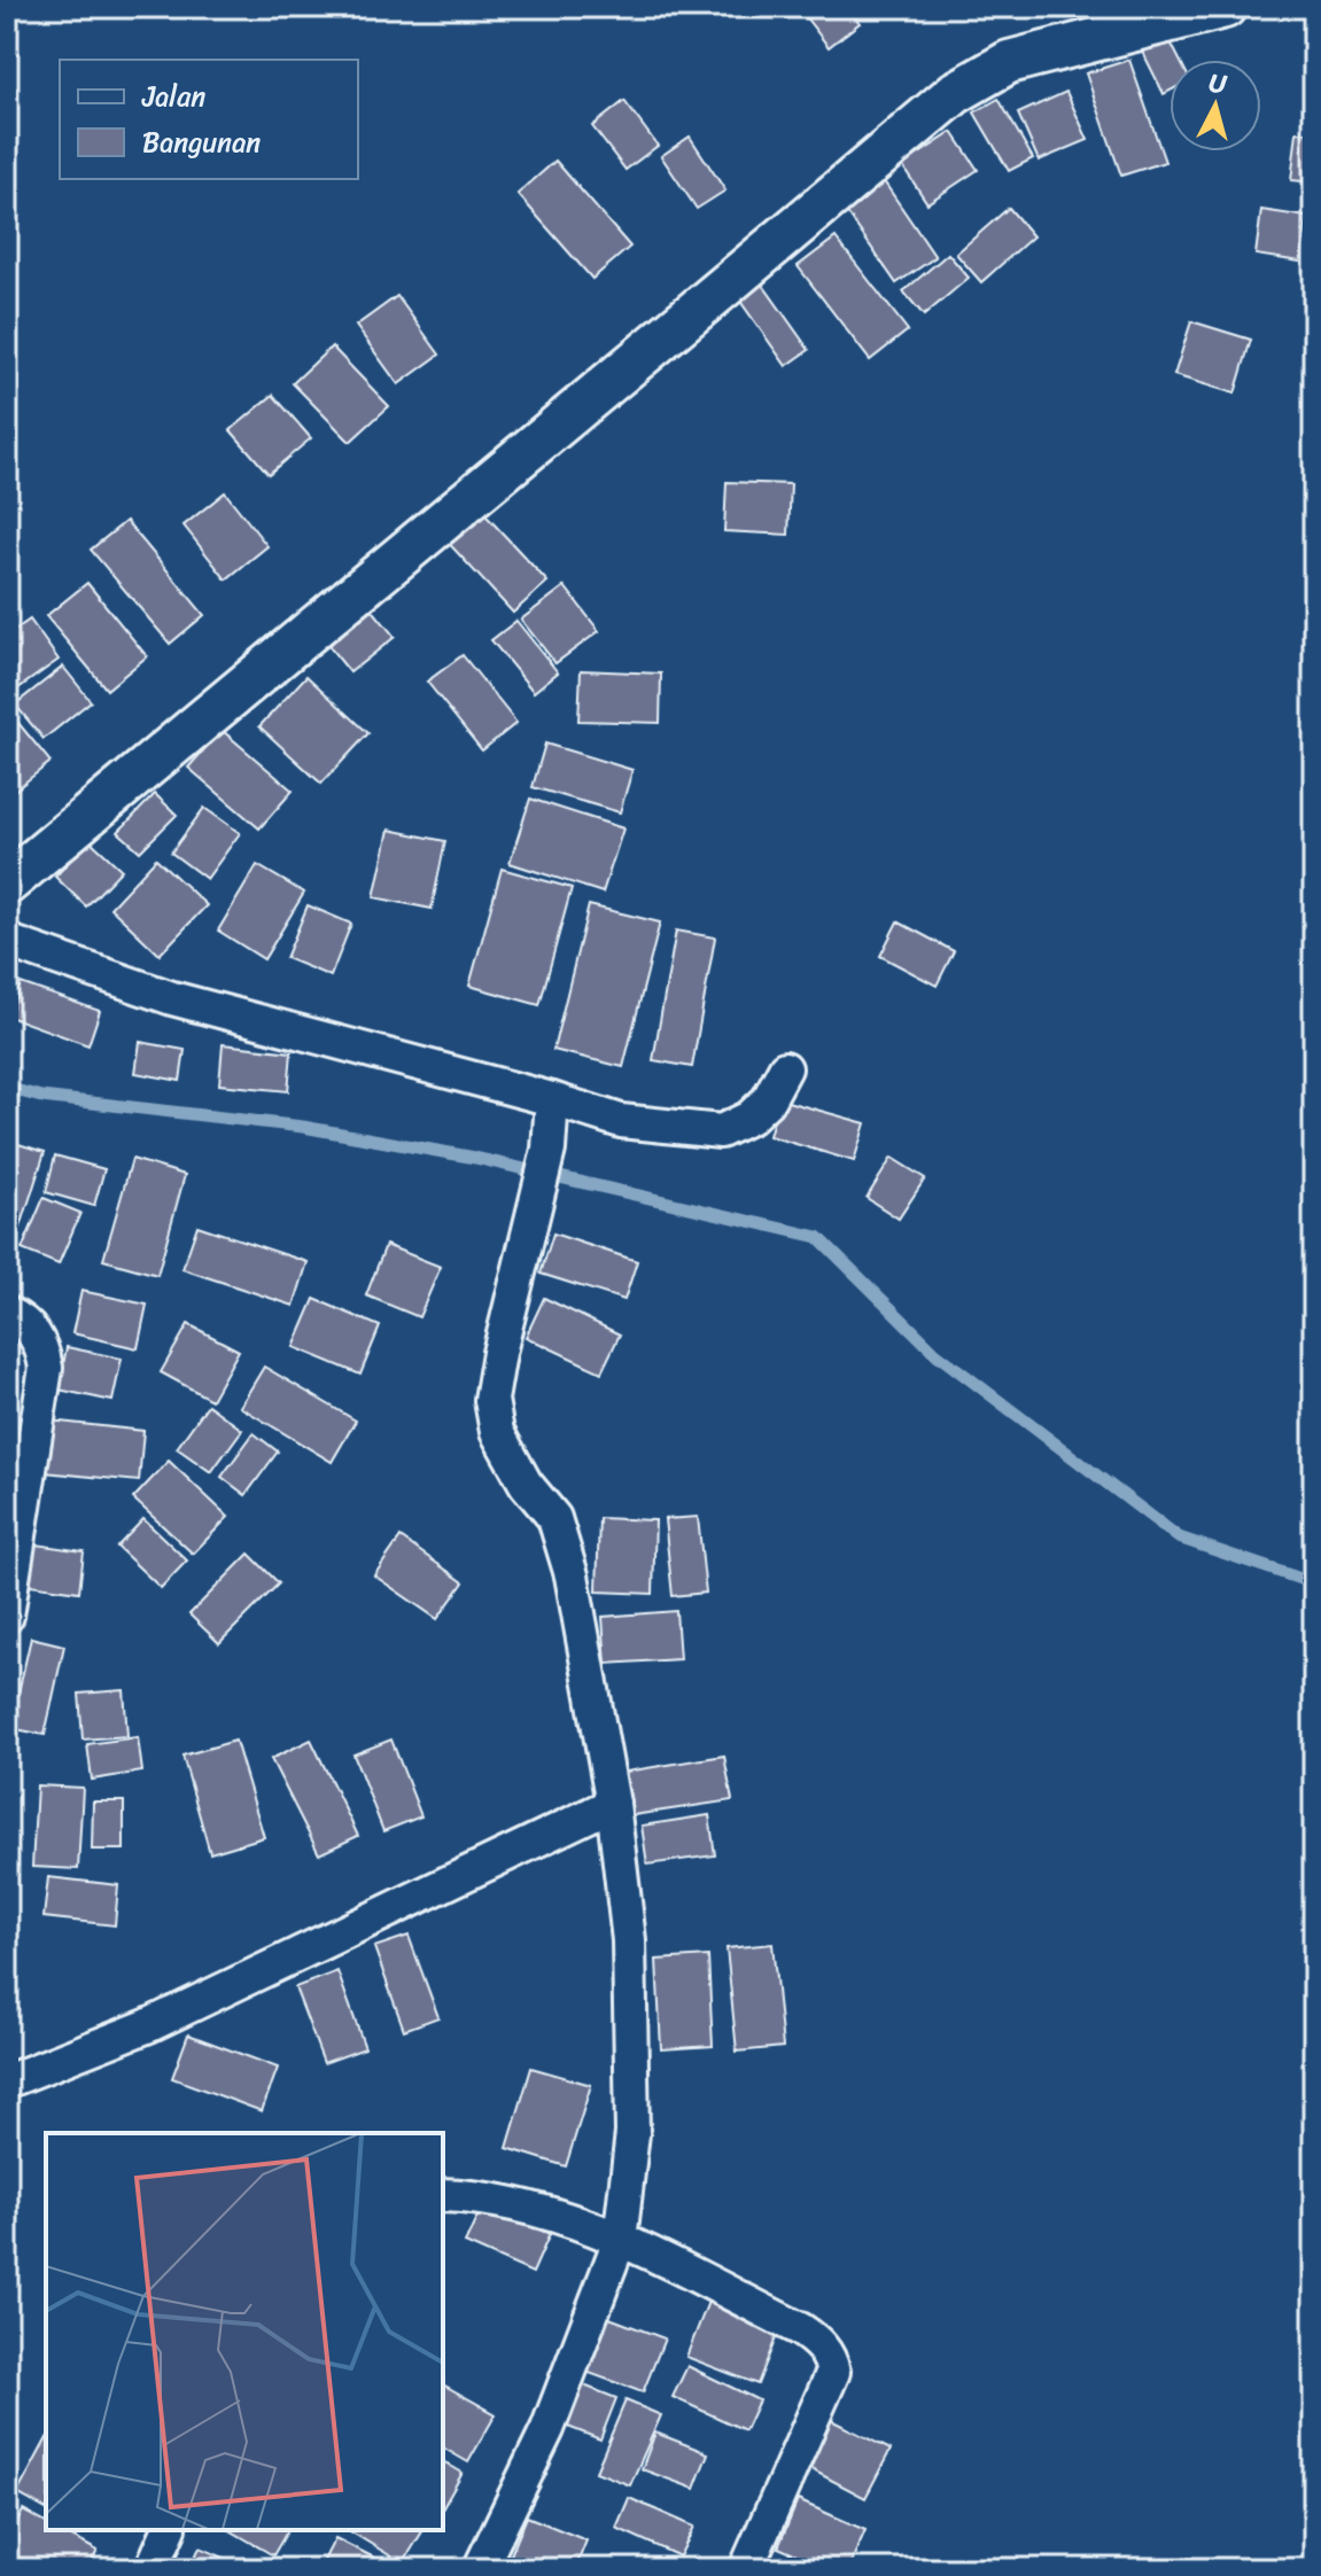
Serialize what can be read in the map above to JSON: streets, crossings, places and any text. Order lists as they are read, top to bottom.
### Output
{
  "legend": ["Jalan", "Bangunan"],
  "north": "top"
}
